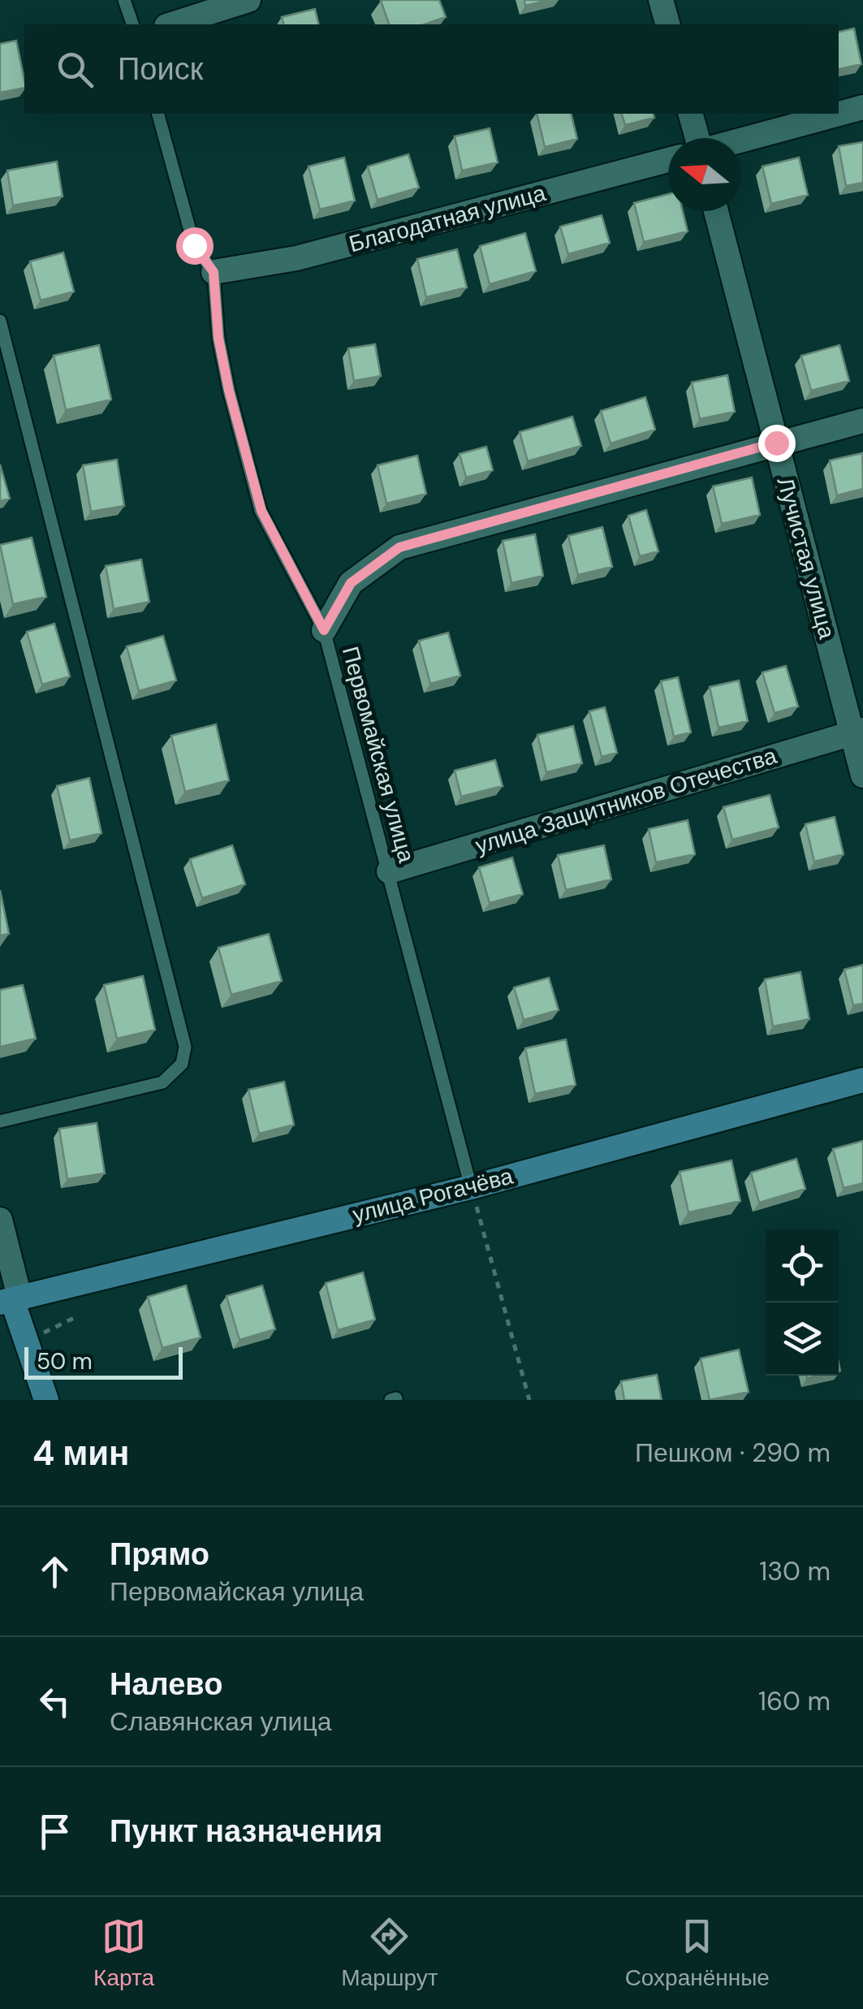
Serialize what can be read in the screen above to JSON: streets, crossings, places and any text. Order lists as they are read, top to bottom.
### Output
{
  "streets": {
    "street": [
      "Благодатная улица",
      "Лучистая улица",
      "улица Защитников Отечества",
      "улица Рогачёва"
    ],
    "lane": ["Первомайская улица"]
  },
  "crossings": [
    ["Благодатная улица", "Первомайская улица"],
    ["Лучистая улица", "улица Защитников Отечества"],
    ["Первомайская улица", "улица Защитников Отечества"],
    ["Первомайская улица", "улица Рогачёва"]
  ],
  "scale_bar": "50 m",
  "north": "left",
  "page": {
    "search": "Поиск",
    "scale": "50 m",
    "heading": ["4 мин", "Пешком · 290 m"],
    "list": [
      ["Прямо", "Первомайская улица", "130 m"],
      ["Налево", "Славянская улица", "160 m"],
      "Пункт назначения"
    ],
    "nav": ["Карта", "Маршрут", "Сохранённые"]
  }
}
